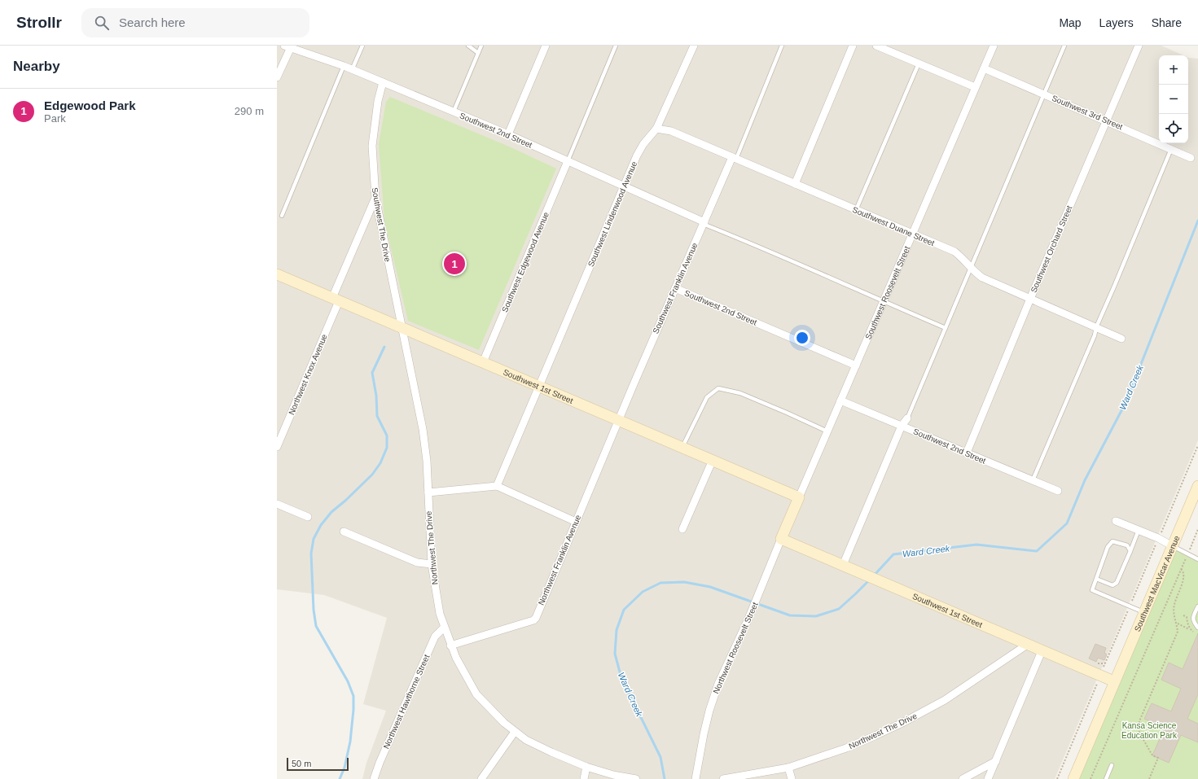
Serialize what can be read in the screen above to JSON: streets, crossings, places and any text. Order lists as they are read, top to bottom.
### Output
{
  "streets": {
    "street": [
      "Southwest 3rd Street",
      "Southwest 2nd Street",
      "Southwest Lindenwood Avenue",
      "Southwest The Drive",
      "Southwest Duane Street",
      "Southwest Orchard Street",
      "Southwest Edgewood Avenue",
      "Southwest Franklin Avenue",
      "Southwest Roosevelt Street",
      "Northwest Knox Avenue",
      "Southwest 1st Street",
      "Northwest The Drive",
      "Northwest Franklin Avenue",
      "Southwest MacVicar Avenue",
      "Northwest Roosevelt Street",
      "Northwest Hawthorne Street"
    ]
  },
  "crossings": [
    ["Southwest 3rd Street", "Southwest Orchard Street"],
    ["Southwest 3rd Street", "Southwest Roosevelt Street"],
    ["Southwest 2nd Street", "Southwest Lindenwood Avenue"],
    ["Southwest 2nd Street", "Southwest The Drive"],
    ["Southwest 2nd Street", "Southwest Orchard Street"],
    ["Southwest 2nd Street", "Southwest Edgewood Avenue"],
    ["Southwest 2nd Street", "Southwest Franklin Avenue"],
    ["Southwest 2nd Street", "Southwest Roosevelt Street"],
    ["Southwest Lindenwood Avenue", "Southwest Duane Street"],
    ["Southwest Lindenwood Avenue", "Southwest 1st Street"],
    ["Southwest The Drive", "Northwest Knox Avenue"],
    ["Southwest The Drive", "Southwest 1st Street"],
    ["Southwest The Drive", "Northwest The Drive"],
    ["Southwest Duane Street", "Southwest Orchard Street"],
    ["Southwest Duane Street", "Southwest Franklin Avenue"],
    ["Southwest Duane Street", "Southwest Roosevelt Street"],
    ["Southwest Edgewood Avenue", "Southwest 1st Street"],
    ["Southwest Franklin Avenue", "Southwest 1st Street"],
    ["Southwest Franklin Avenue", "Northwest Franklin Avenue"],
    ["Southwest Roosevelt Street", "Southwest 1st Street"],
    ["Southwest Roosevelt Street", "Northwest Roosevelt Street"],
    ["Northwest Knox Avenue", "Southwest 1st Street"],
    ["Southwest 1st Street", "Northwest The Drive"],
    ["Southwest 1st Street", "Northwest Franklin Avenue"],
    ["Southwest 1st Street", "Southwest MacVicar Avenue"],
    ["Southwest 1st Street", "Northwest Roosevelt Street"],
    ["Northwest The Drive", "Northwest Franklin Avenue"],
    ["Northwest The Drive", "Northwest Hawthorne Street"]
  ],
  "water": ["Ward Creek"],
  "parks": ["Kansa Science Education Park"],
  "scale_bar": "50 m",
  "page": {
    "header": "Strollr",
    "search": "Search here",
    "nav": ["Map", "Layers", "Share"],
    "heading": "Nearby",
    "map_buttons": ["+", "−"],
    "list": [
      {
        "mark": "1",
        "name": "Edgewood Park",
        "note": "Park",
        "value": "290 m"
      }
    ],
    "pins": "1",
    "scale": "50 m"
  }
}
